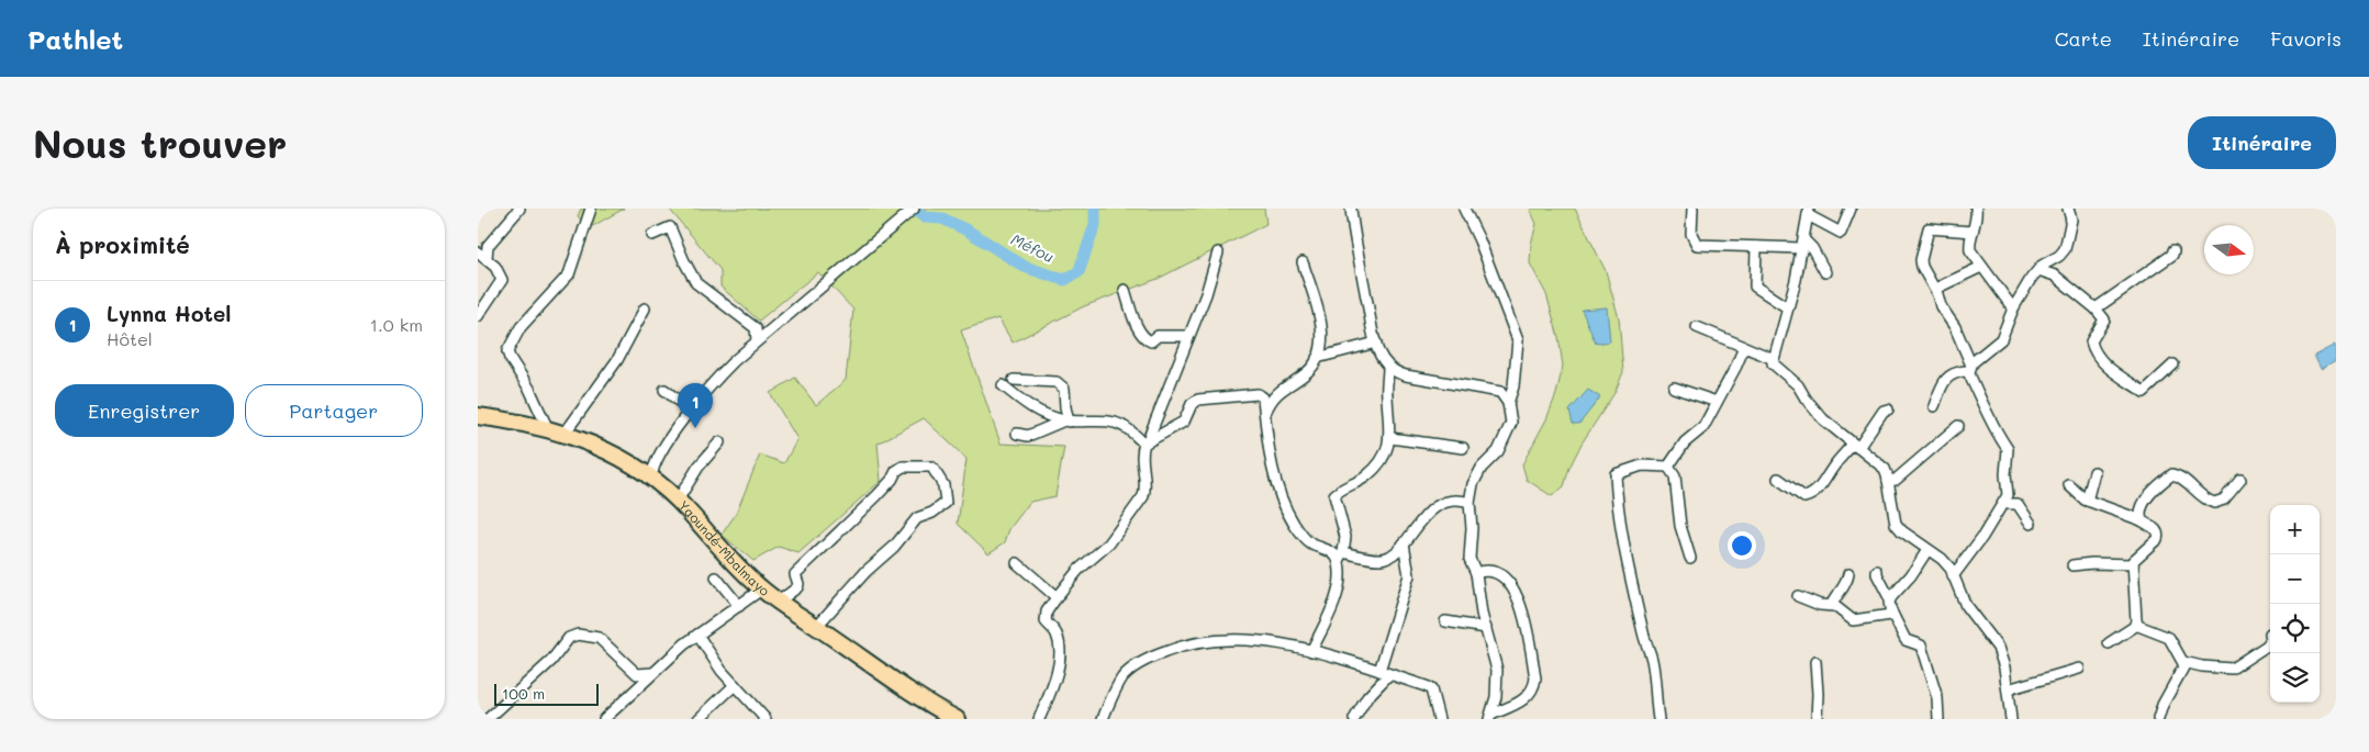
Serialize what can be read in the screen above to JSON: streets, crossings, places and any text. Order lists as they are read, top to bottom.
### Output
{
  "streets": {
    "highway": ["Yaoundé-Mbalmayo"]
  },
  "water": ["Méfou"],
  "scale_bar": "100 m",
  "north": "right",
  "page": {
    "header": "Pathlet",
    "nav": ["Carte", "Itinéraire", "Favoris"],
    "buttons": [
      "Itinéraire",
      ["Enregistrer", "Partager"]
    ],
    "title": "Nous trouver",
    "heading": "À proximité",
    "list": [
      {
        "mark": "1",
        "name": "Lynna Hotel",
        "note": "Hôtel",
        "value": "1.0 km"
      }
    ],
    "pins": "1",
    "map_buttons": ["+", "−"],
    "scale": "100 m"
  }
}
